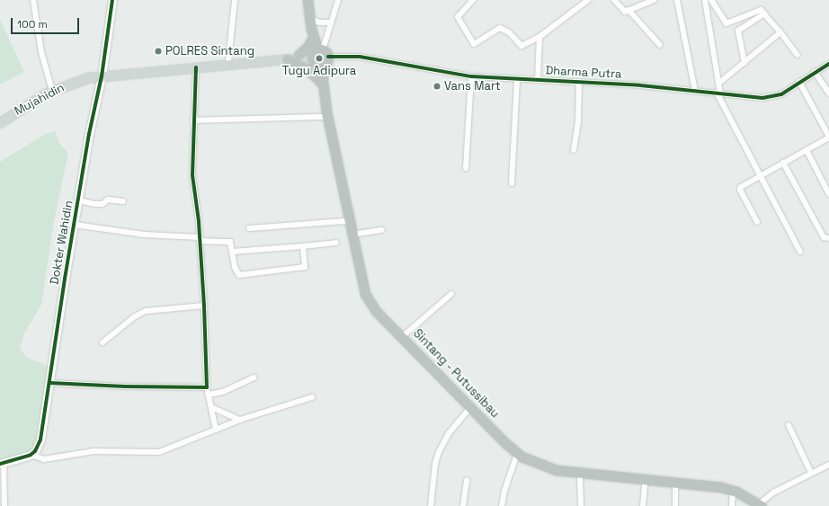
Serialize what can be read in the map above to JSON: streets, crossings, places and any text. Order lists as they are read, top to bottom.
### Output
{
  "streets": {
    "highway": ["Sintang - Putussibau"],
    "main road": ["Mujahidin"],
    "street": ["Dharma Putra", "Dokter Wahidin"]
  },
  "crossings": [
    ["Dharma Putra", "Sintang - Putussibau"],
    ["Mujahidin", "Dokter Wahidin"]
  ],
  "places": ["POLRES Sintang", "Tugu Adipura", "Vans Mart"],
  "scale_bar": "100 m"
}
